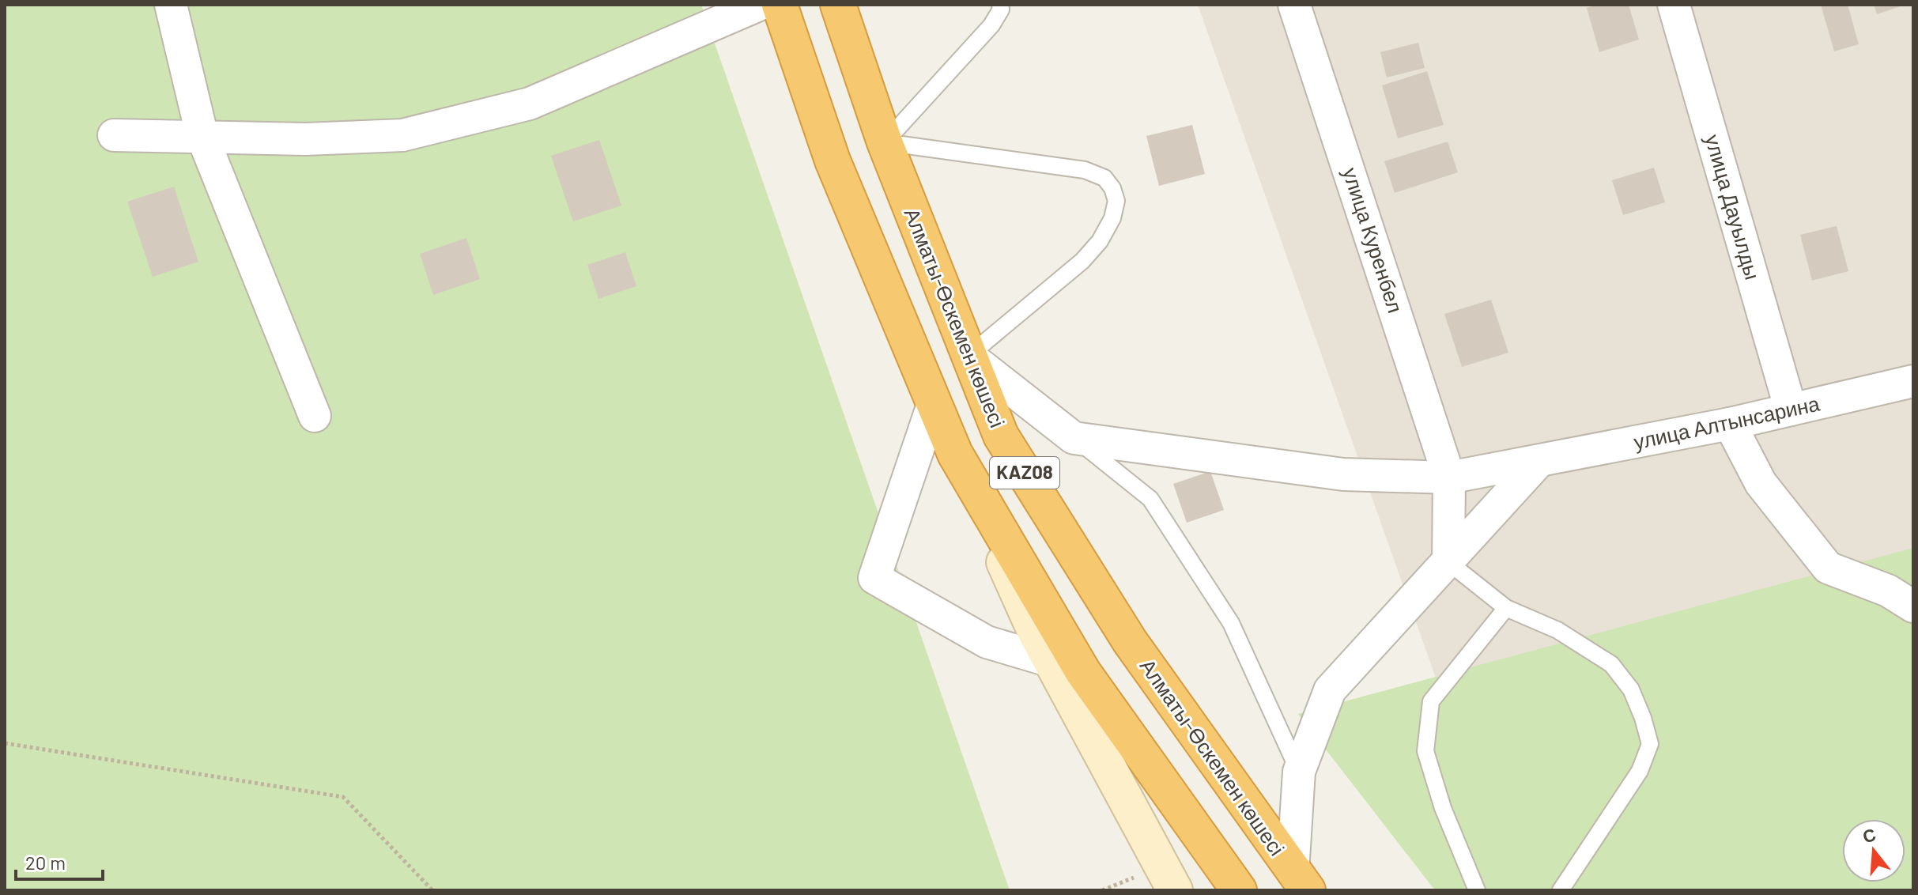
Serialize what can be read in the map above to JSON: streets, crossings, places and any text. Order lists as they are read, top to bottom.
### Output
{
  "streets": {
    "highway": ["Алматы-Өскемен көшесі", "KAZ08"],
    "street": ["улица Дауылды", "улица Куренбел", "улица Алтынсарина"]
  },
  "crossings": [
    ["улица Дауылды", "улица Алтынсарина"],
    ["улица Куренбел", "улица Алтынсарина"]
  ],
  "scale_bar": "20 m",
  "north": "top"
}
